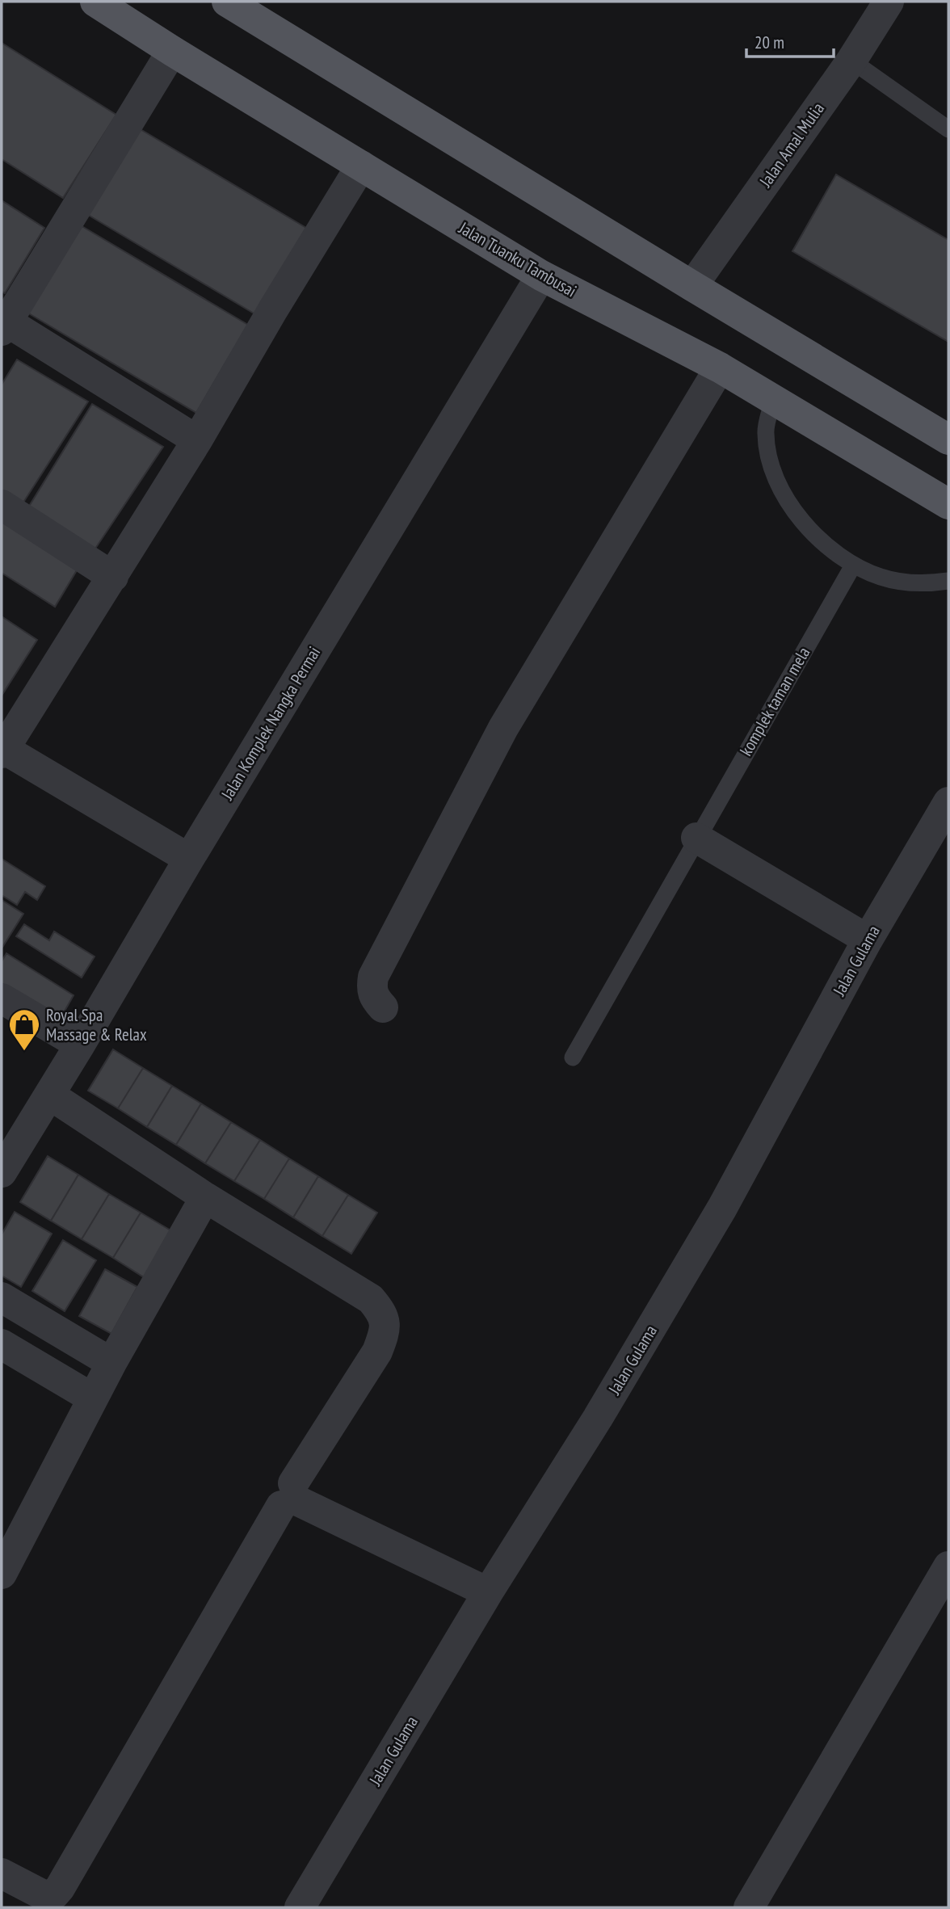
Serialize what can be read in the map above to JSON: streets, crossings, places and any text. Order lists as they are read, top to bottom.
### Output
{
  "streets": {
    "main road": ["Jalan Tuanku Tambusai"],
    "street": ["Jalan Amal Mulia", "Jalan Komplek Nangka Permai", "Jalan Gulama"],
    "lane": ["komplek taman mela"]
  },
  "crossings": [
    ["Jalan Tuanku Tambusai", "Jalan Komplek Nangka Permai"]
  ],
  "places": {
    "shop": ["Royal Spa Massage & Relax"]
  },
  "scale_bar": "20 m"
}
